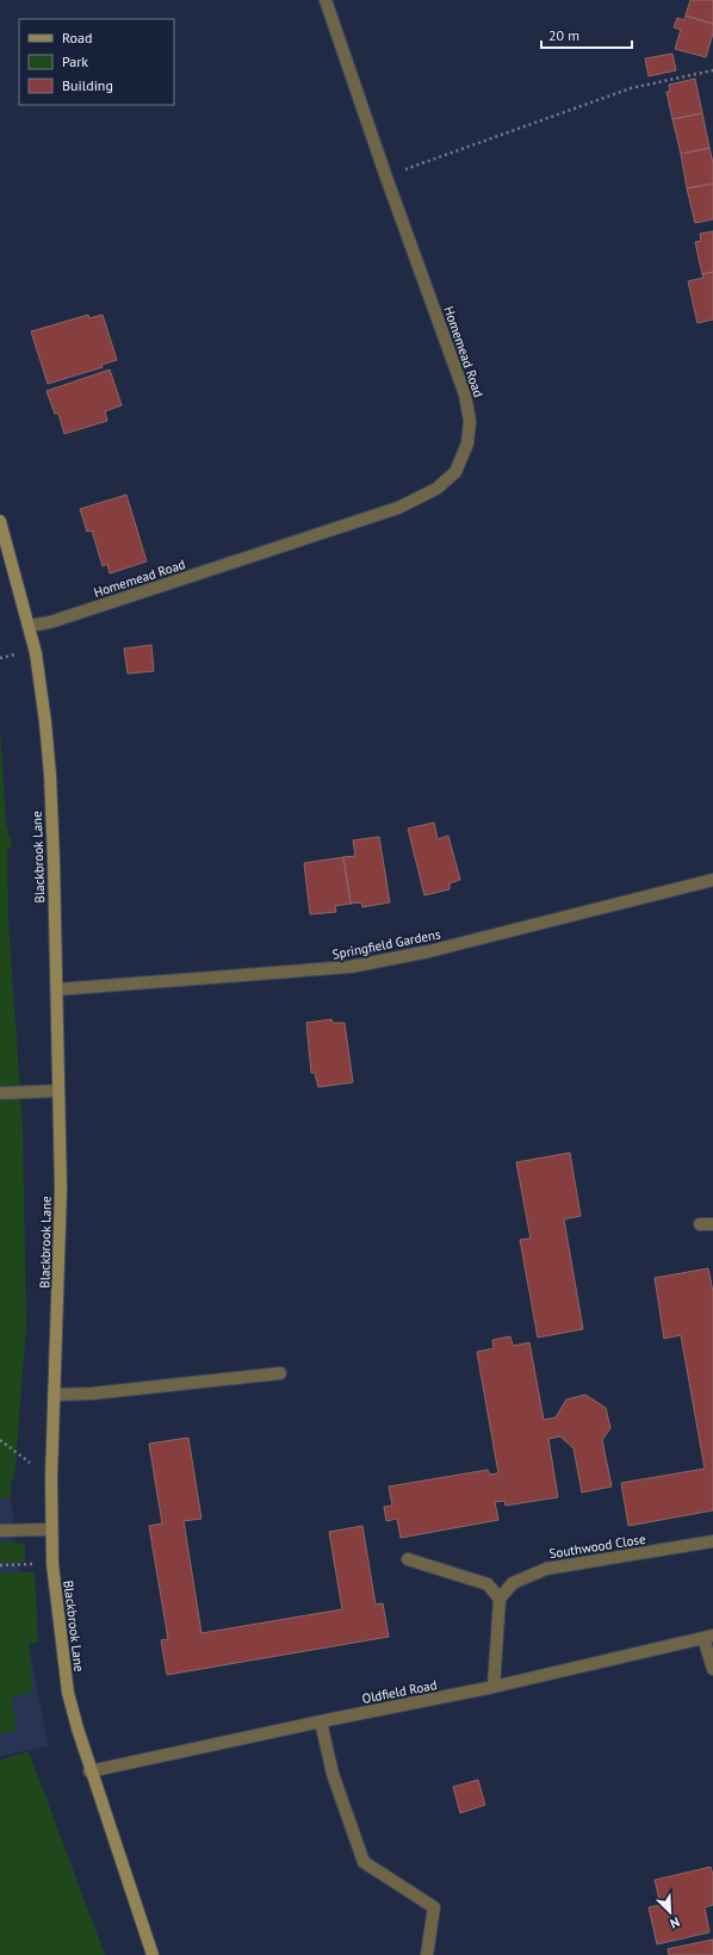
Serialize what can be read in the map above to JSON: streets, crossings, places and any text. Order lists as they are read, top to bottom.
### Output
{
  "streets": {
    "street": [
      "Homemead Road",
      "Blackbrook Lane",
      "Springfield Gardens",
      "Southwood Close",
      "Oldfield Road"
    ]
  },
  "crossings": [
    ["Homemead Road", "Blackbrook Lane"],
    ["Blackbrook Lane", "Springfield Gardens"],
    ["Blackbrook Lane", "Oldfield Road"]
  ],
  "legend": ["Road", "Park", "Building"],
  "scale_bar": "20 m",
  "north": "bottom right"
}
